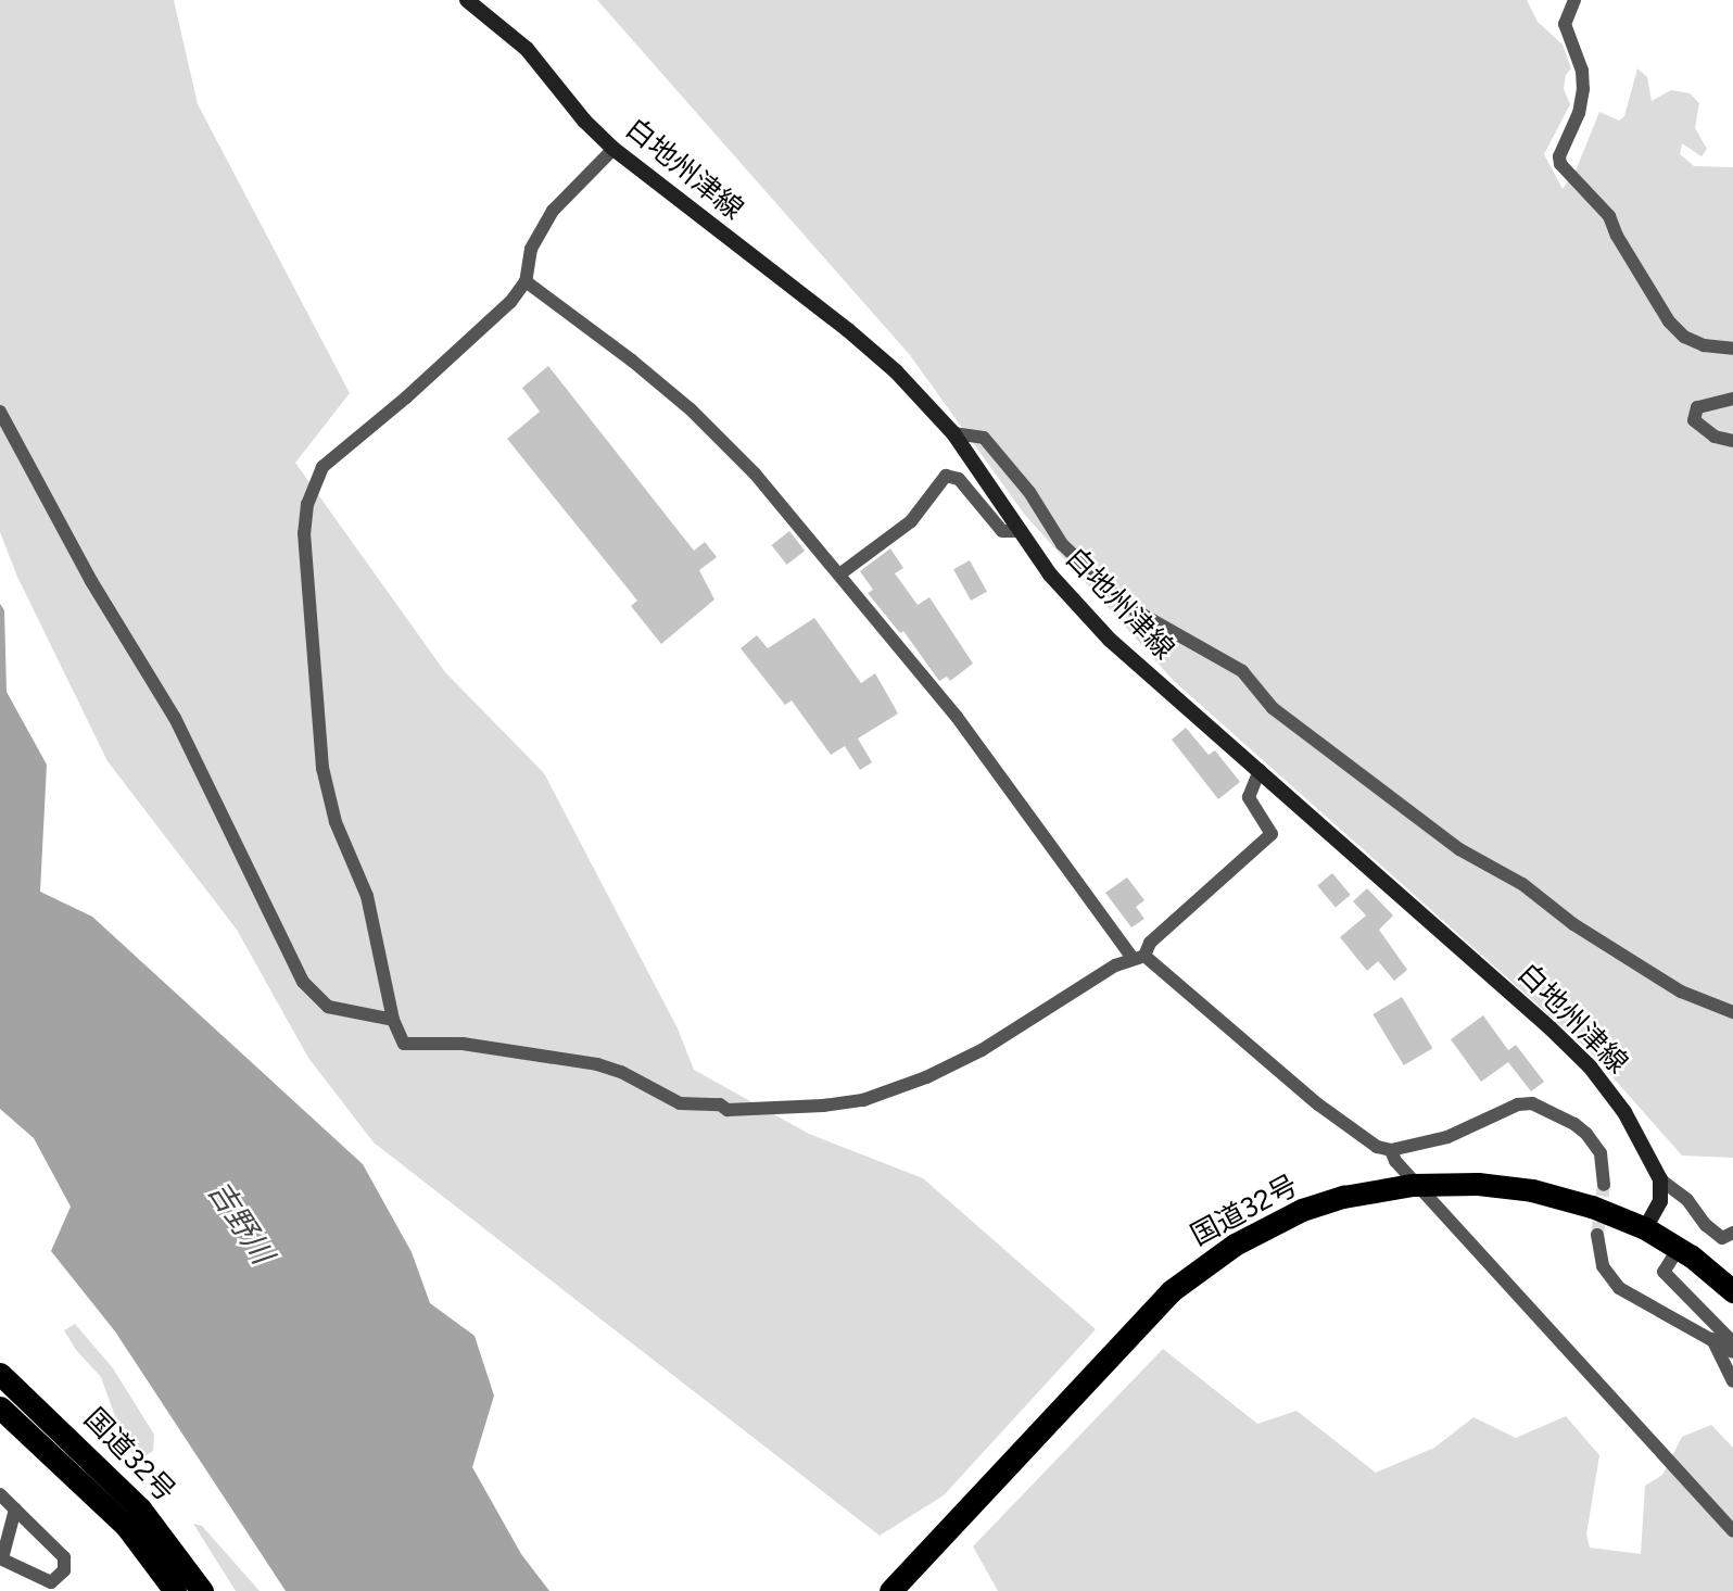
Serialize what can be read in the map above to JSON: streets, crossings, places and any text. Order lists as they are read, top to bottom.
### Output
{
  "streets": {
    "highway": ["国道32号"],
    "main road": ["白地州津線"]
  },
  "water": ["吉野川"]
}
